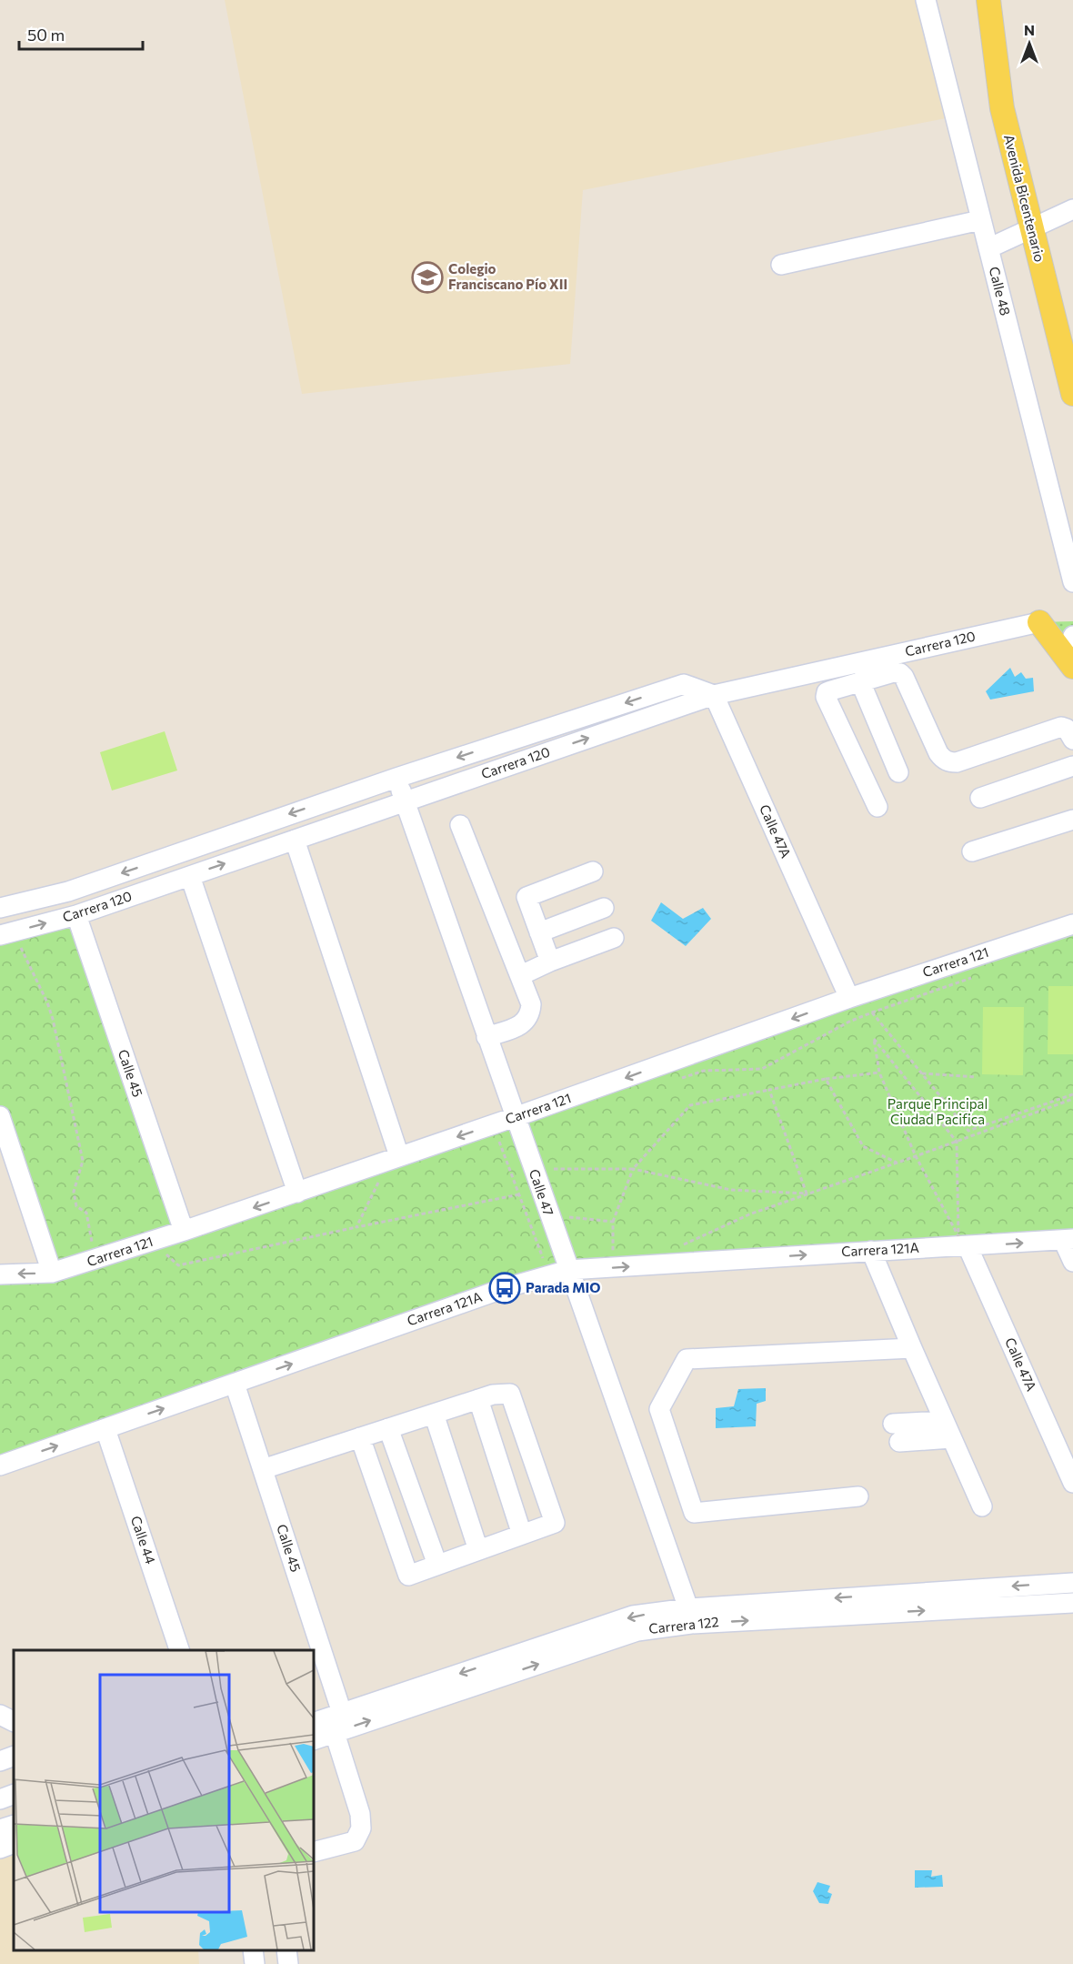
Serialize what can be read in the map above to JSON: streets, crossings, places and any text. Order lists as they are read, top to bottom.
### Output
{
  "streets": {
    "main road": ["Avenida Bicentenario"],
    "street": [
      "Calle 48",
      "Carrera 120",
      "Calle 47A",
      "Carrera 121",
      "Calle 45",
      "Calle 47",
      "Carrera 121A",
      "Calle 44",
      "Carrera 122"
    ]
  },
  "crossings": [
    ["Carrera 120", "Calle 47A"],
    ["Carrera 120", "Calle 45"],
    ["Carrera 120", "Calle 47"],
    ["Calle 47A", "Carrera 121"],
    ["Calle 47A", "Carrera 121A"],
    ["Carrera 121", "Calle 45"],
    ["Carrera 121", "Calle 47"],
    ["Calle 45", "Carrera 121A"],
    ["Calle 45", "Carrera 122"],
    ["Calle 47", "Carrera 121A"],
    ["Calle 47", "Carrera 122"],
    ["Carrera 121A", "Calle 44"]
  ],
  "one_way": ["Carrera 121", "Carrera 121A"],
  "parks": ["Parque Principal Ciudad Pacifica"],
  "places": {
    "school or university": ["Colegio Franciscano Pío XII"],
    "bus stop": ["Parada MIO"]
  },
  "scale_bar": "50 m",
  "north": "top"
}
